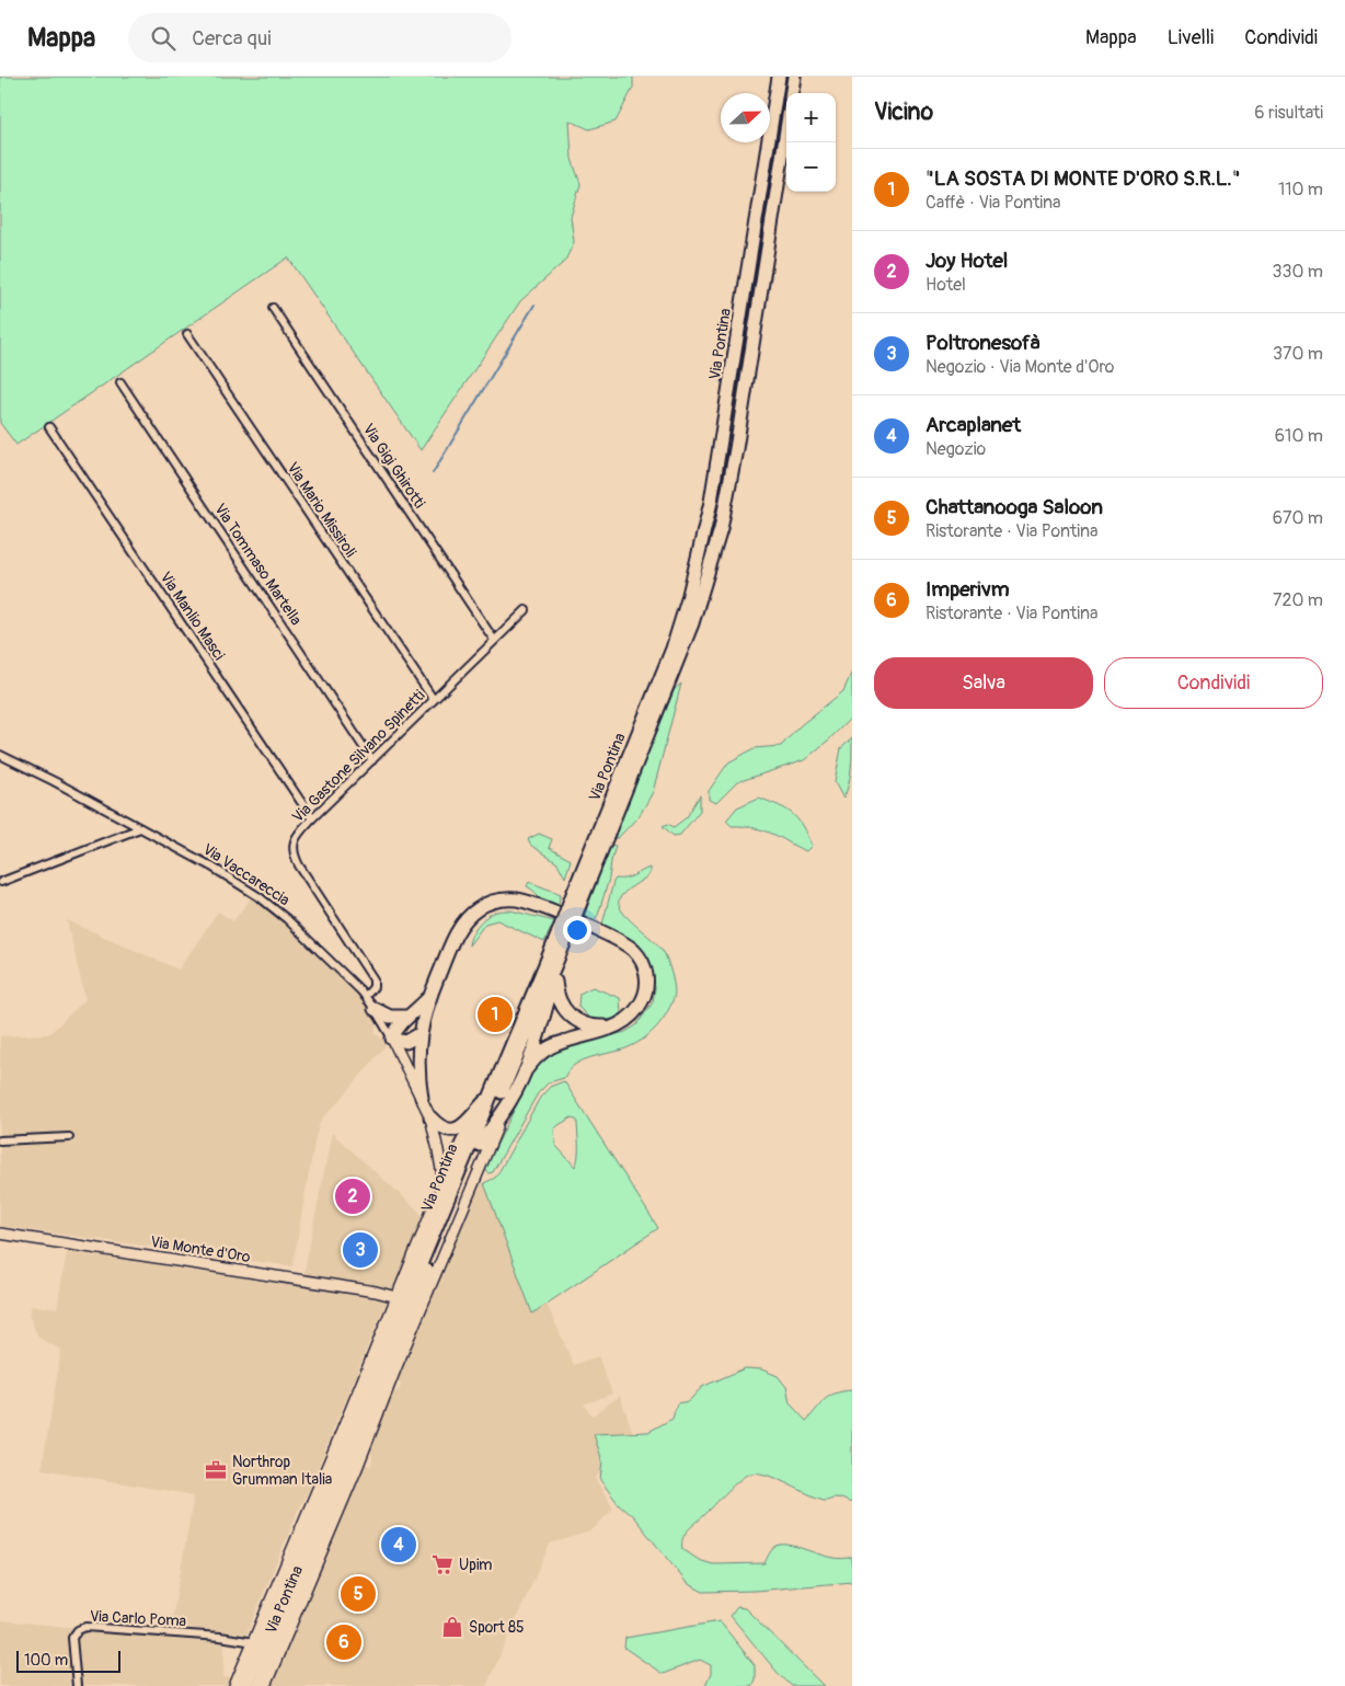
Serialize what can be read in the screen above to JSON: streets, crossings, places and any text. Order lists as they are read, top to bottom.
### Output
{
  "streets": {
    "highway": ["Via Pontina"],
    "street": [
      "Via Gigi Ghirotti",
      "Via Mario Missiroli",
      "Via Tommaso Martella",
      "Via Manlio Masci",
      "Via Gastone Silvano Spinetti",
      "Via Vaccareccia",
      "Via Monte d'Oro",
      "Via Carlo Poma"
    ]
  },
  "crossings": [
    ["Via Pontina", "Via Vaccareccia"],
    ["Via Pontina", "Via Monte d'Oro"],
    ["Via Pontina", "Via Carlo Poma"],
    ["Via Gigi Ghirotti", "Via Gastone Silvano Spinetti"],
    ["Via Mario Missiroli", "Via Gastone Silvano Spinetti"],
    ["Via Tommaso Martella", "Via Gastone Silvano Spinetti"],
    ["Via Manlio Masci", "Via Gastone Silvano Spinetti"],
    ["Via Gastone Silvano Spinetti", "Via Vaccareccia"]
  ],
  "places": {
    "office": ["Northrop Grumman Italia"],
    "supermarket": ["Upim"],
    "shop": ["Sport 85"]
  },
  "scale_bar": "100 m",
  "north": "right",
  "page": {
    "header": "Mappa",
    "search": "Cerca qui",
    "nav": ["Mappa", "Livelli", "Condividi"],
    "heading": ["Vicino", "6 risultati"],
    "map_buttons": ["+", "−"],
    "list": [
      {
        "mark": "1",
        "name": "\"LA SOSTA DI MONTE D'ORO S.R.L.\"",
        "note": "Caffè · Via Pontina",
        "value": "110 m"
      },
      {
        "mark": "2",
        "name": "Joy Hotel",
        "note": "Hotel",
        "value": "330 m"
      },
      {
        "mark": "3",
        "name": "Poltronesofà",
        "note": "Negozio · Via Monte d'Oro",
        "value": "370 m"
      },
      {
        "mark": "4",
        "name": "Arcaplanet",
        "note": "Negozio",
        "value": "610 m"
      },
      {
        "mark": "5",
        "name": "Chattanooga Saloon",
        "note": "Ristorante · Via Pontina",
        "value": "670 m"
      },
      {
        "mark": "6",
        "name": "Imperivm",
        "note": "Ristorante · Via Pontina",
        "value": "720 m"
      }
    ],
    "buttons": ["Salva", "Condividi"],
    "pins": [
      "1",
      "2",
      "3",
      "4",
      "5",
      "6"
    ],
    "scale": "100 m"
  }
}
